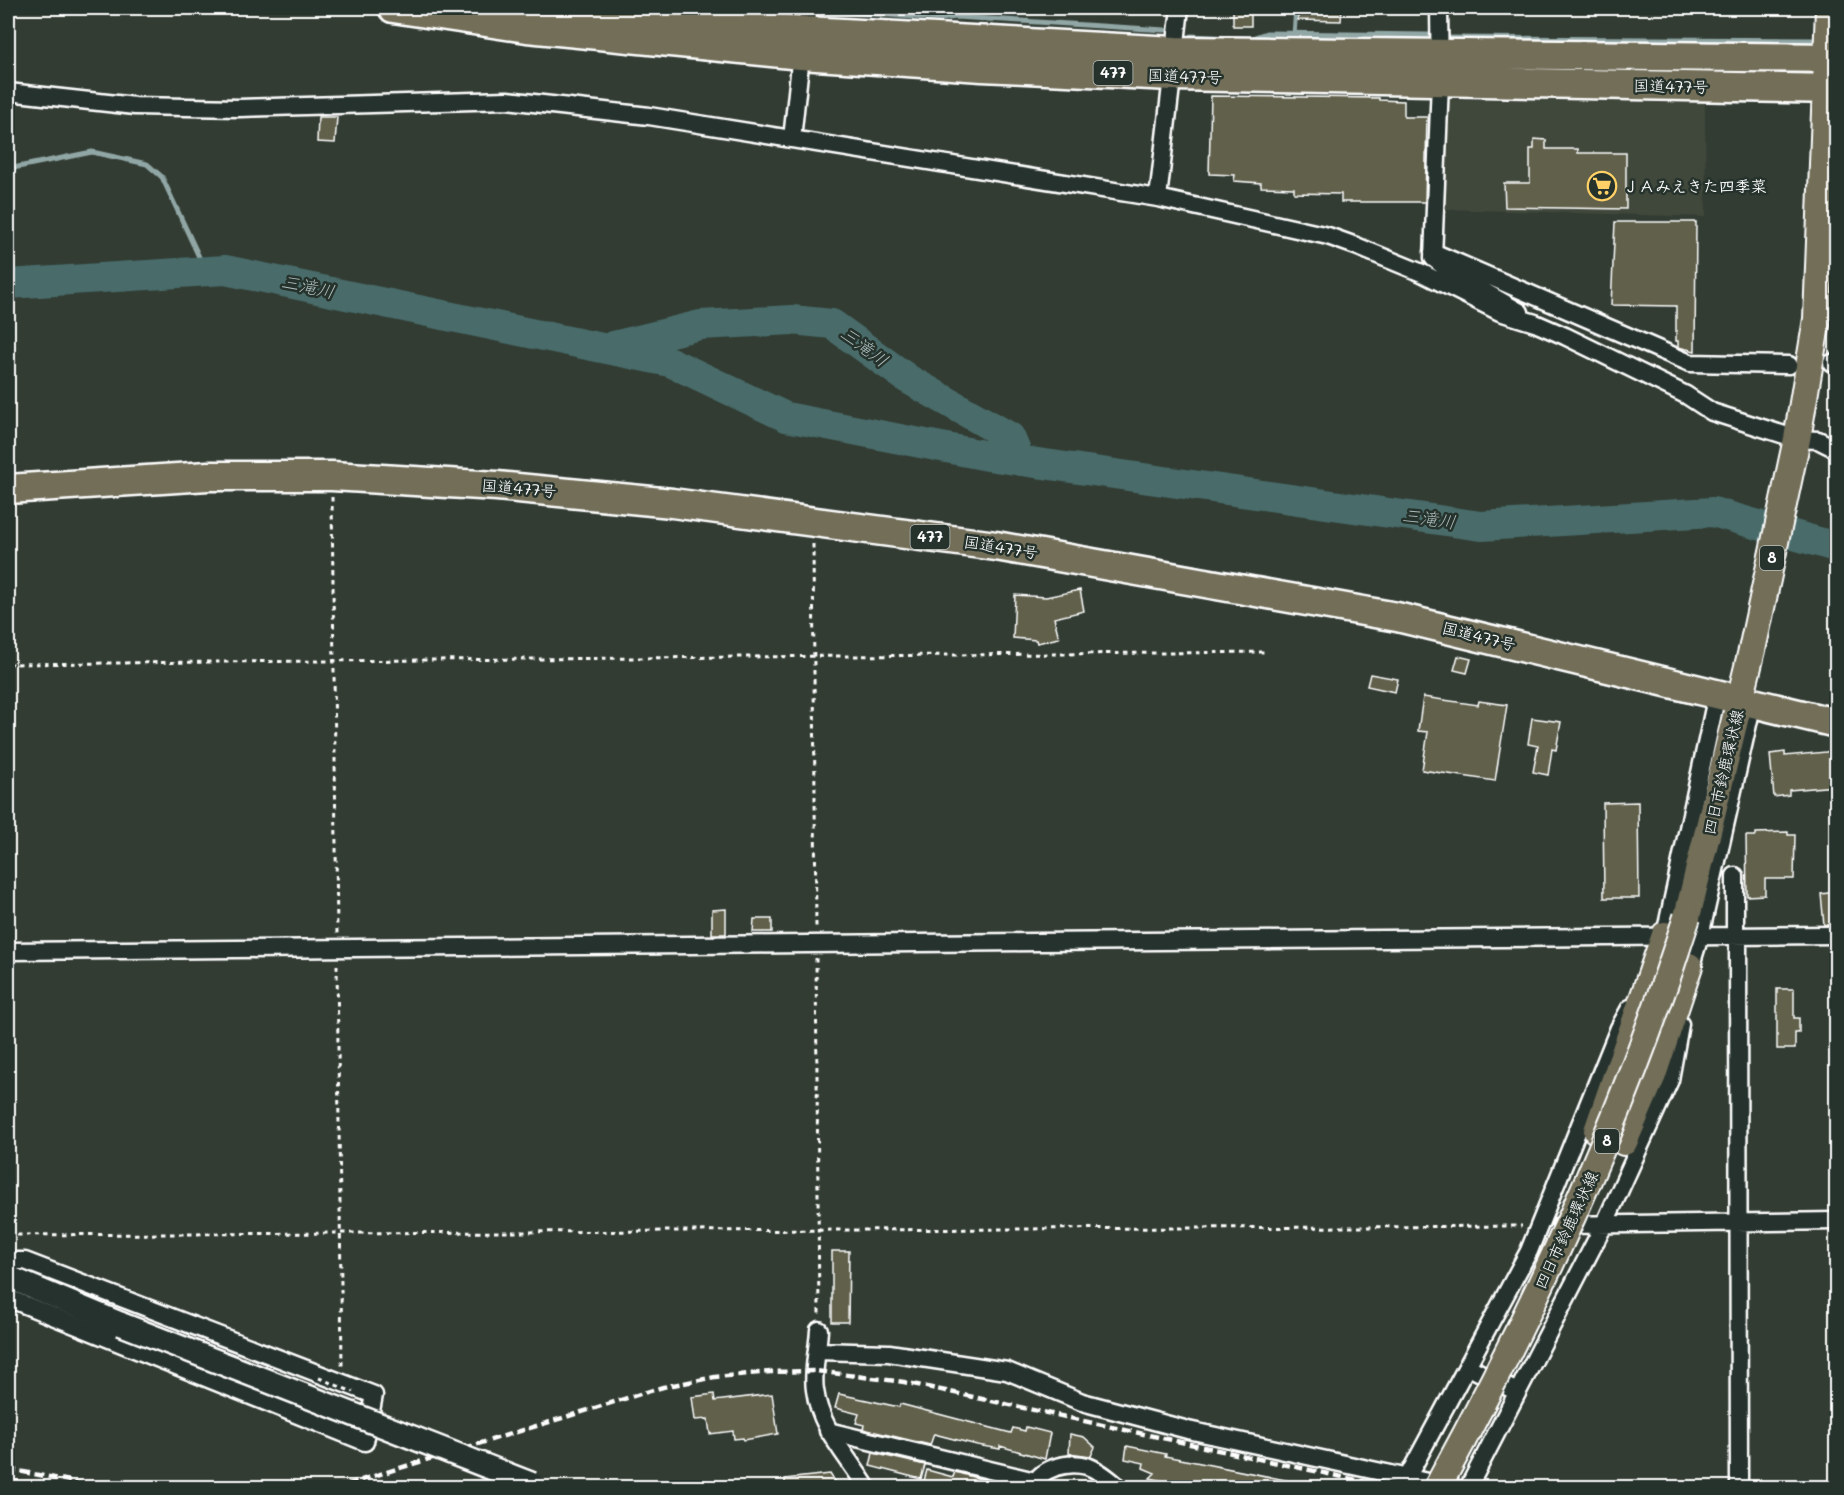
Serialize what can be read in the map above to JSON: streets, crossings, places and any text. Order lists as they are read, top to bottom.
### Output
{
  "streets": {
    "highway": ["477", "国道477号"],
    "main road": ["8", "四日市鈴鹿環状線"]
  },
  "crossings": [
    ["国道477号", "四日市鈴鹿環状線"],
    ["8", "四日市鈴鹿環状線"]
  ],
  "water": ["三滝川"],
  "places": {
    "supermarket": ["ＪＡみえきた四季菜"]
  }
}
